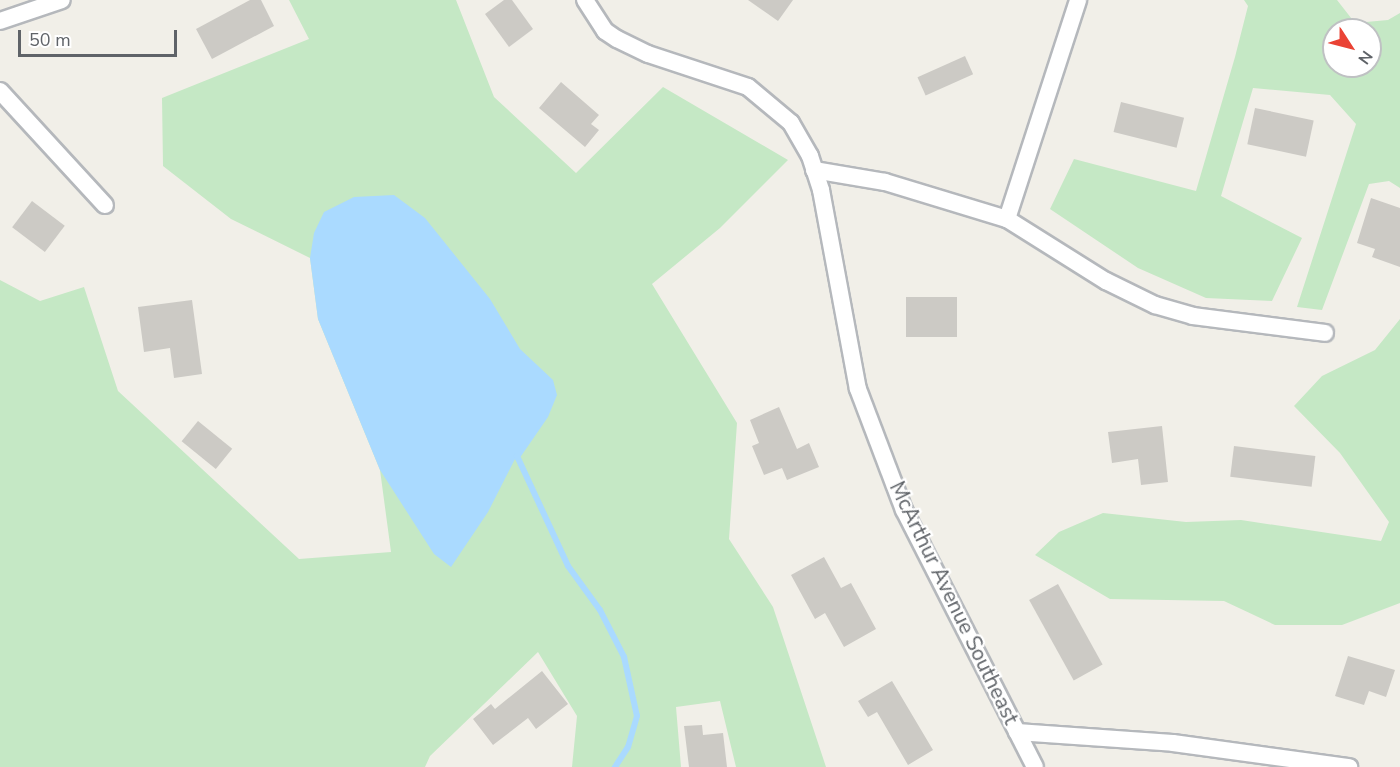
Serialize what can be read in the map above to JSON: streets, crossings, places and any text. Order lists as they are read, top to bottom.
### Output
{
  "streets": {
    "street": ["McArthur Avenue Southeast"]
  },
  "scale_bar": "50 m",
  "north": "bottom right"
}
